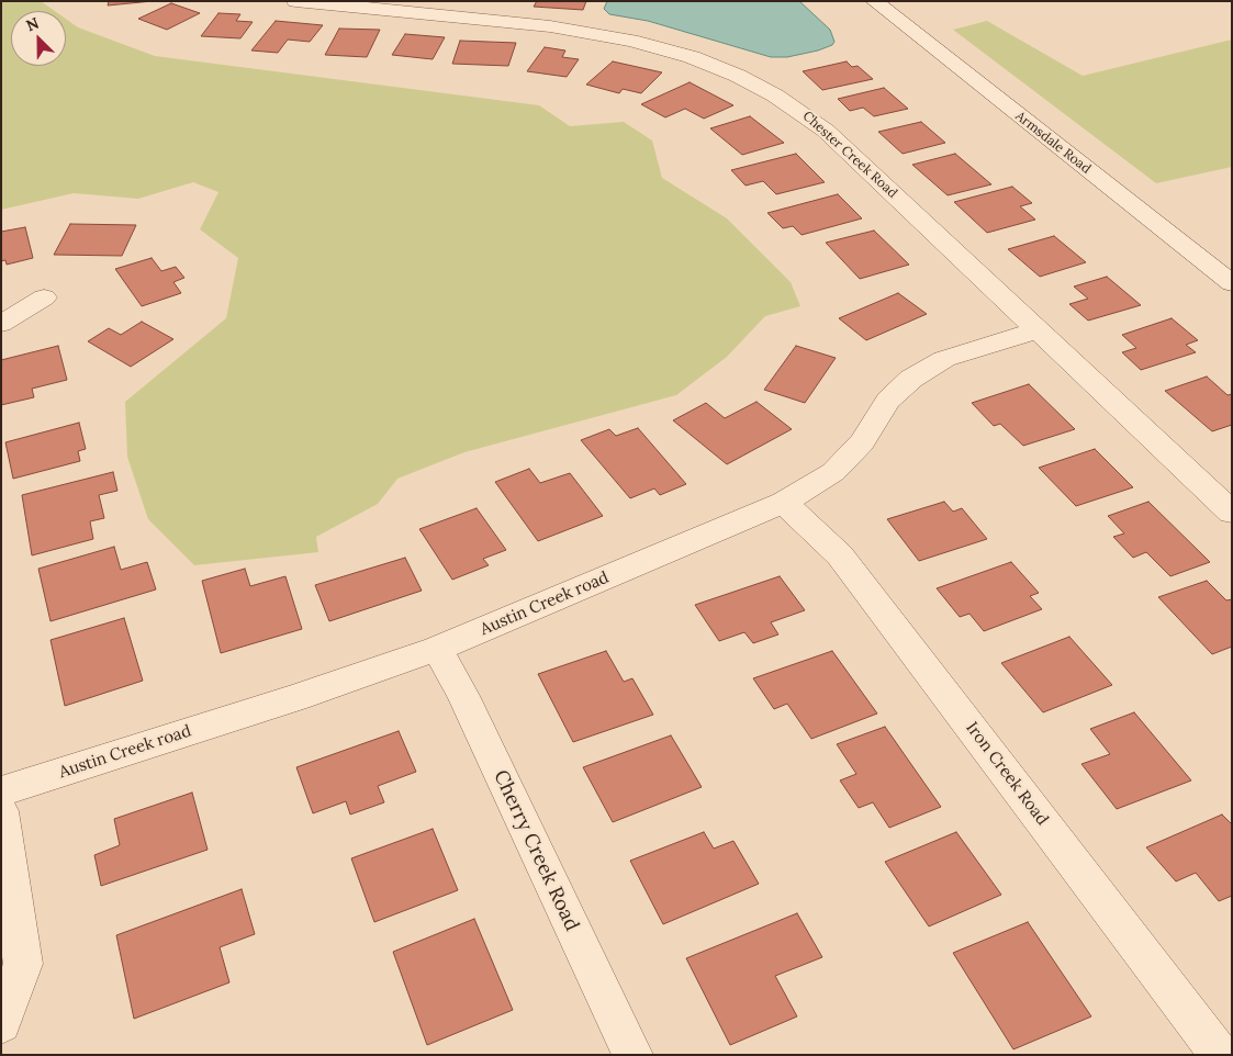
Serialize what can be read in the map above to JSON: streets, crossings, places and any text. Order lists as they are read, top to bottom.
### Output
{
  "streets": {
    "street": [
      "Armsdale Road",
      "Chester Creek Road",
      "Austin Creek road",
      "Iron Creek Road",
      "Cherry Creek Road"
    ]
  },
  "crossings": [
    ["Chester Creek Road", "Austin Creek road"],
    ["Austin Creek road", "Iron Creek Road"],
    ["Austin Creek road", "Cherry Creek Road"]
  ],
  "north": "top left"
}
